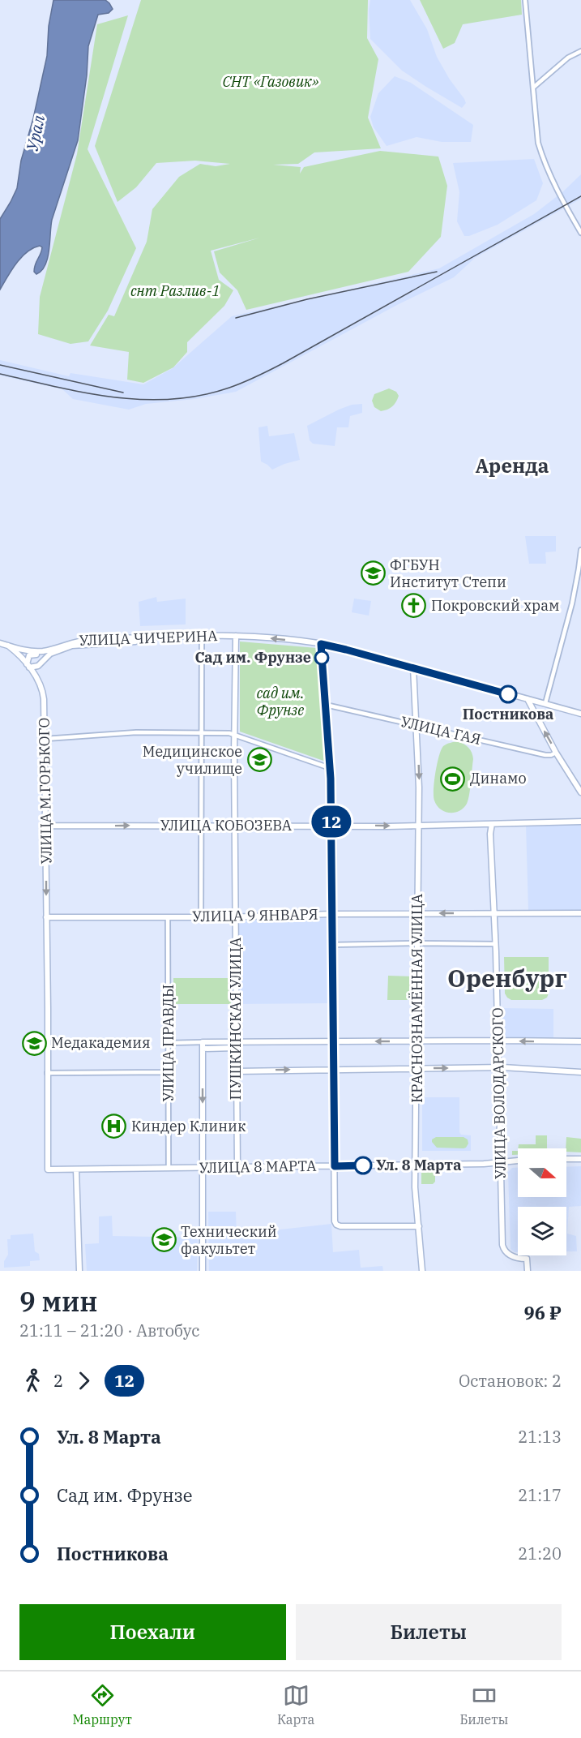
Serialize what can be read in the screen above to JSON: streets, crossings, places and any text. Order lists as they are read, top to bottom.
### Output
{
  "streets": {
    "main road": [
      "УЛИЦА ЧИЧЕРИНА",
      "УЛИЦА М.ГОРЬКОГО",
      "УЛИЦА КОБОЗЕВА",
      "УЛИЦА 9 ЯНВАРЯ",
      "КРАСНОЗНАМЁННАЯ УЛИЦА",
      "ПУШКИНСКАЯ УЛИЦА",
      "УЛИЦА ВОЛОДАРСКОГО",
      "УЛИЦА 8 МАРТА"
    ],
    "street": ["УЛИЦА ГАЯ", "УЛИЦА ПРАВДЫ"]
  },
  "crossings": [
    ["УЛИЦА ЧИЧЕРИНА", "УЛИЦА М.ГОРЬКОГО"],
    ["УЛИЦА ЧИЧЕРИНА", "КРАСНОЗНАМЁННАЯ УЛИЦА"],
    ["УЛИЦА ЧИЧЕРИНА", "ПУШКИНСКАЯ УЛИЦА"],
    ["УЛИЦА ГАЯ", "КРАСНОЗНАМЁННАЯ УЛИЦА"],
    ["УЛИЦА М.ГОРЬКОГО", "УЛИЦА КОБОЗЕВА"],
    ["УЛИЦА М.ГОРЬКОГО", "УЛИЦА 9 ЯНВАРЯ"],
    ["УЛИЦА М.ГОРЬКОГО", "УЛИЦА 8 МАРТА"],
    ["УЛИЦА КОБОЗЕВА", "КРАСНОЗНАМЁННАЯ УЛИЦА"],
    ["УЛИЦА КОБОЗЕВА", "ПУШКИНСКАЯ УЛИЦА"],
    ["УЛИЦА КОБОЗЕВА", "УЛИЦА ВОЛОДАРСКОГО"],
    ["УЛИЦА 9 ЯНВАРЯ", "КРАСНОЗНАМЁННАЯ УЛИЦА"],
    ["УЛИЦА 9 ЯНВАРЯ", "ПУШКИНСКАЯ УЛИЦА"],
    ["УЛИЦА 9 ЯНВАРЯ", "УЛИЦА ПРАВДЫ"],
    ["УЛИЦА 9 ЯНВАРЯ", "УЛИЦА ВОЛОДАРСКОГО"],
    ["КРАСНОЗНАМЁННАЯ УЛИЦА", "УЛИЦА 8 МАРТА"],
    ["ПУШКИНСКАЯ УЛИЦА", "УЛИЦА 8 МАРТА"],
    ["УЛИЦА ПРАВДЫ", "УЛИЦА 8 МАРТА"],
    ["УЛИЦА ВОЛОДАРСКОГО", "УЛИЦА 8 МАРТА"]
  ],
  "one_way": ["УЛИЦА КОБОЗЕВА"],
  "districts": ["Аренда", "Оренбург"],
  "water": ["Урал"],
  "parks": ["СНТ «Газовик»", "снт Разлив-1", "сад им. Фрунзе"],
  "places": {
    "school or university": [
      "ФГБУН Институт Степи",
      "Медицинское училище",
      "Медакадемия",
      "Технический факультет"
    ],
    "church": ["Покровский храм"],
    "other": ["Сад им. Фрунзе", "Постникова", "Ул. 8 Марта"],
    "sports": ["Динамо"],
    "hospital": ["Киндер Клиник"]
  },
  "lines": ["bus line 12"],
  "north": "right",
  "page": {
    "on_map": "12",
    "heading": ["9 мин", "21:11 – 21:20 · Автобус", "96 ₽"],
    "legs": ["2", "12", "Остановок: 2"],
    "list": [
      {
        "name": "Ул. 8 Марта",
        "value": "21:13"
      },
      {
        "name": "Сад им. Фрунзе",
        "value": "21:17"
      },
      {
        "name": "Постникова",
        "value": "21:20"
      }
    ],
    "buttons": ["Поехали", "Билеты"],
    "tabs": ["Маршрут", "Карта", "Билеты"]
  }
}
